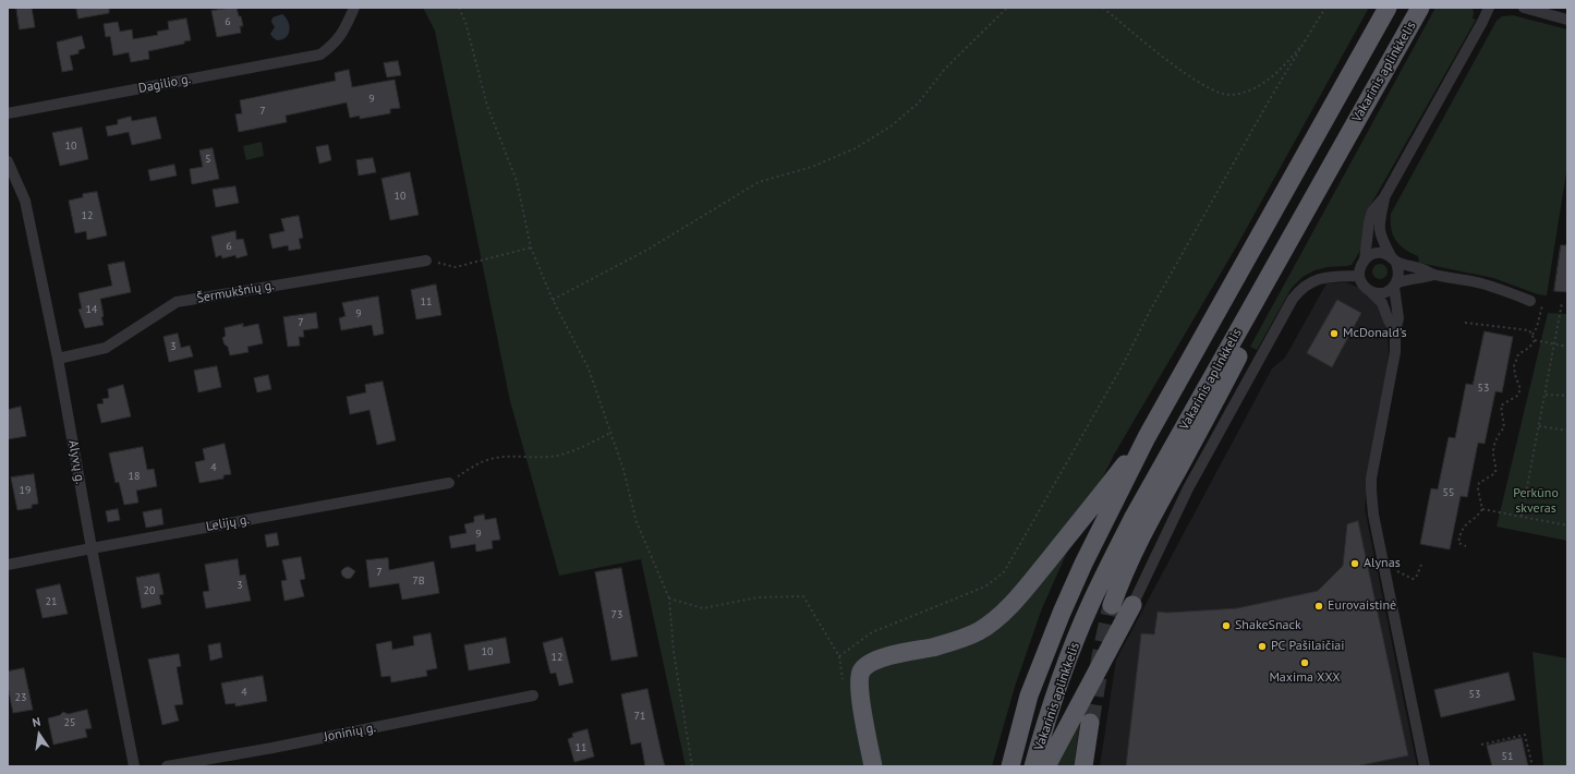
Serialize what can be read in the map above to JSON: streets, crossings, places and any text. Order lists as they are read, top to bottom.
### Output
{
  "streets": {
    "highway": ["Vakarinis aplinkkelis"],
    "street": [
      "Dagilio g.",
      "Šermukšnių g.",
      "Alyvų g.",
      "Lelijų g.",
      "Joninių g."
    ]
  },
  "crossings": [
    ["Šermukšnių g.", "Alyvų g."],
    ["Alyvų g.", "Lelijų g."]
  ],
  "parks": ["Perkūno skveras"],
  "places": [
    "McDonald's",
    "Alynas",
    "Eurovaistinė",
    "ShakeSnack",
    "PC Pašilaičiai",
    "Maxima XXX"
  ],
  "house_numbers": [
    "6",
    "9",
    "7",
    "10",
    "5",
    "10",
    "12",
    "6",
    "11",
    "14",
    "9",
    "7",
    "3",
    "53",
    "4",
    "18",
    "19",
    "55",
    "9",
    "7",
    "7B",
    "3",
    "20",
    "21",
    "73",
    "10",
    "12",
    "4",
    "53",
    "23",
    "71",
    "25",
    "11",
    "51"
  ],
  "north": "top"
}
